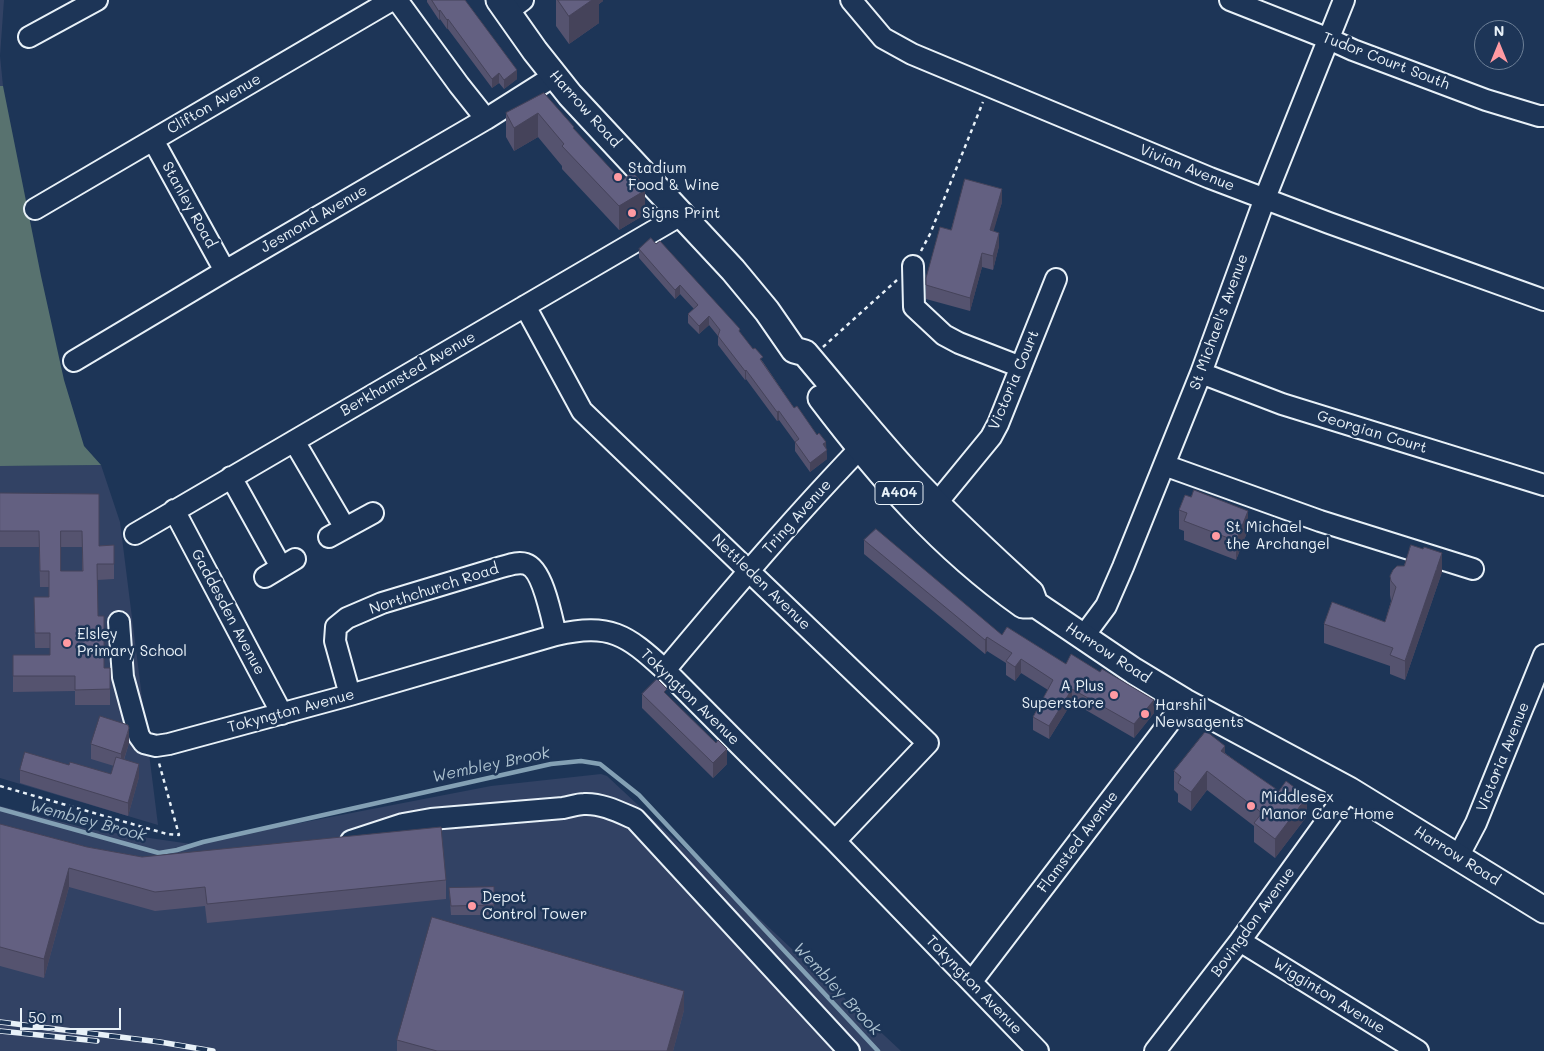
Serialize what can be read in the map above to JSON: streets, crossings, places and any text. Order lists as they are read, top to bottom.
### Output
{
  "streets": {
    "main road": ["Harrow Road", "A404"],
    "street": [
      "Tudor Court South",
      "Clifton Avenue",
      "Vivian Avenue",
      "Stanley Road",
      "Jesmond Avenue",
      "St Michael's Avenue",
      "Berkhamsted Avenue",
      "Victoria Court",
      "Georgian Court",
      "Tring Avenue",
      "Nettleden Avenue",
      "Northchurch Road",
      "Gaddesden Avenue",
      "Tokyngton Avenue",
      "Victoria Avenue",
      "Flamsted Avenue",
      "Bovingdon Avenue",
      "Wigginton Avenue"
    ]
  },
  "crossings": [
    ["Tudor Court South", "St Michael's Avenue"],
    ["Clifton Avenue", "Stanley Road"],
    ["Harrow Road", "Jesmond Avenue"],
    ["Harrow Road", "St Michael's Avenue"],
    ["Harrow Road", "Berkhamsted Avenue"],
    ["Harrow Road", "Victoria Court"],
    ["Harrow Road", "Tring Avenue"],
    ["Harrow Road", "Victoria Avenue"],
    ["Harrow Road", "Flamsted Avenue"],
    ["Harrow Road", "Bovingdon Avenue"],
    ["Vivian Avenue", "St Michael's Avenue"],
    ["Stanley Road", "Jesmond Avenue"],
    ["St Michael's Avenue", "Georgian Court"],
    ["Berkhamsted Avenue", "Nettleden Avenue"],
    ["Berkhamsted Avenue", "Gaddesden Avenue"],
    ["Tring Avenue", "Nettleden Avenue"],
    ["Tring Avenue", "Tokyngton Avenue"],
    ["Nettleden Avenue", "Tokyngton Avenue"],
    ["Northchurch Road", "Tokyngton Avenue"],
    ["Gaddesden Avenue", "Tokyngton Avenue"],
    ["Tokyngton Avenue", "Flamsted Avenue"],
    ["Bovingdon Avenue", "Wigginton Avenue"]
  ],
  "water": ["Wembley Brook"],
  "places": [
    "Stadium Food & Wine",
    "Signs Print",
    "St Michael the Archangel",
    "Elsley Primary School",
    "A Plus Superstore",
    "Harshil Newsagents",
    "Middlesex Manor Care Home",
    "Depot Control Tower"
  ],
  "scale_bar": "50 m",
  "north": "top"
}
